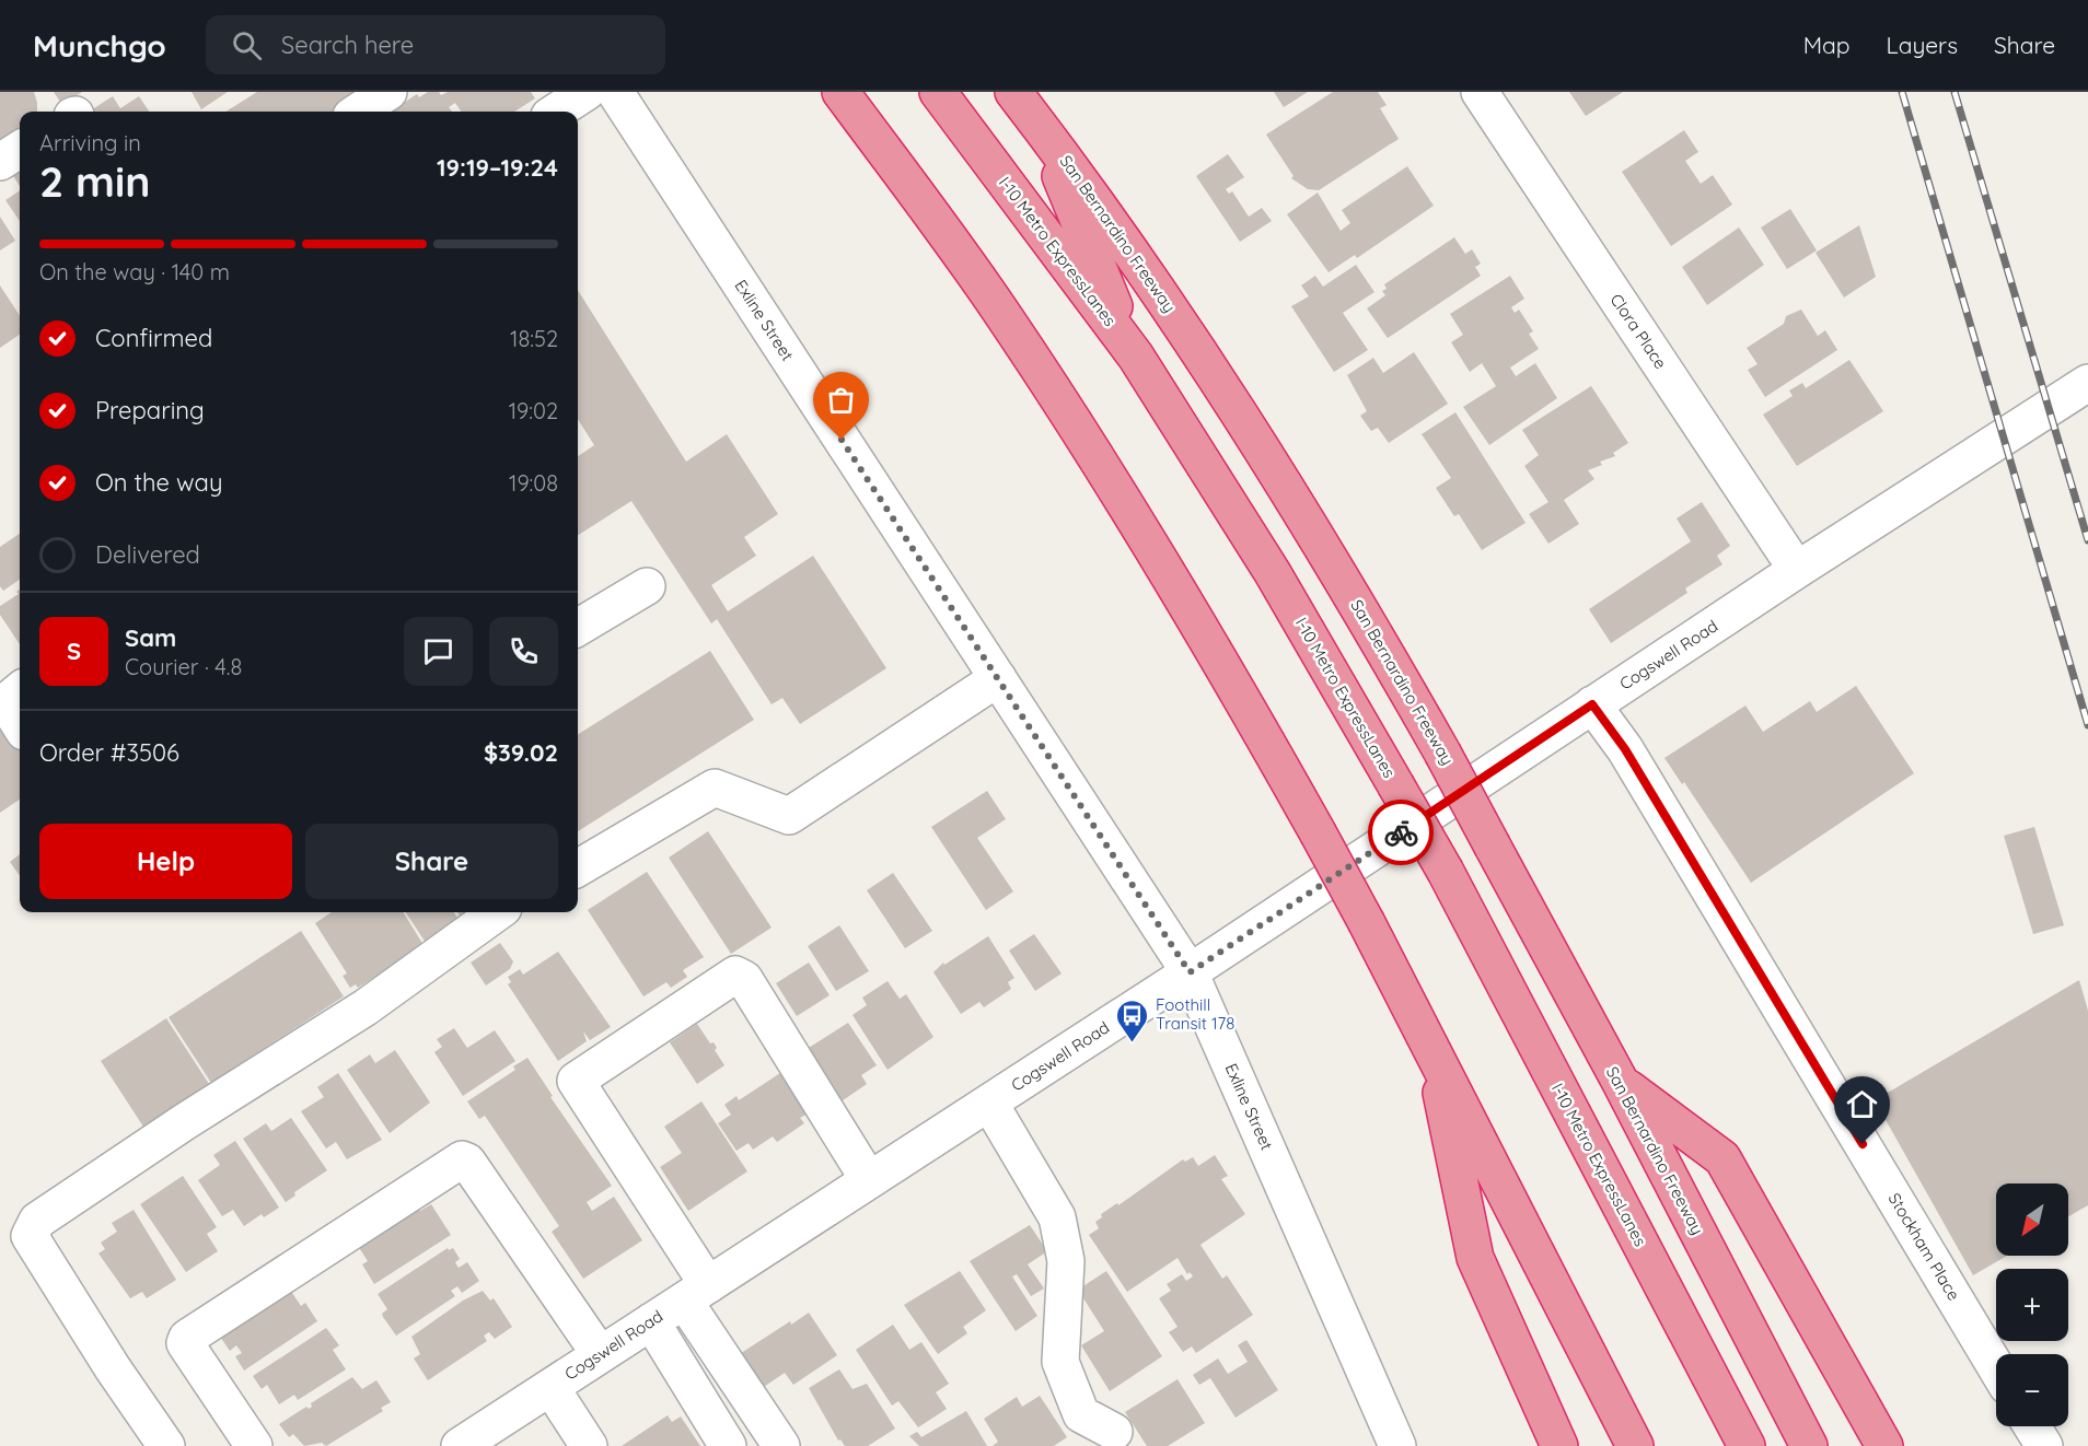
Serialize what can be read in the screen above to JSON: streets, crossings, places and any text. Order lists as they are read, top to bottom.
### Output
{
  "streets": {
    "highway": ["San Bernardino Freeway", "I-10 Metro ExpressLanes"],
    "street": [
      "Exline Street",
      "Clora Place",
      "Cogswell Road",
      "Stockham Place"
    ]
  },
  "crossings": [
    ["Exline Street", "Cogswell Road"],
    ["Clora Place", "Cogswell Road"],
    ["Cogswell Road", "Stockham Place"]
  ],
  "places": {
    "bus stop": ["Foothill Transit 178"]
  },
  "north": "bottom left",
  "page": {
    "header": "Munchgo",
    "search": "Search here",
    "nav": ["Map", "Layers", "Share"],
    "heading": ["2 min", "Arriving in", "19:19–19:24"],
    "panel": [
      "Sam",
      "Courier · 4.8",
      "Order #3506",
      "$39.02"
    ],
    "bar": "On the way · 140 m",
    "list": [
      ["Confirmed", "18:52"],
      ["Preparing", "19:02"],
      ["On the way", "19:08"],
      "Delivered"
    ],
    "round": "S",
    "buttons": ["Help", "Share"],
    "map_buttons": ["+", "−"]
  }
}
